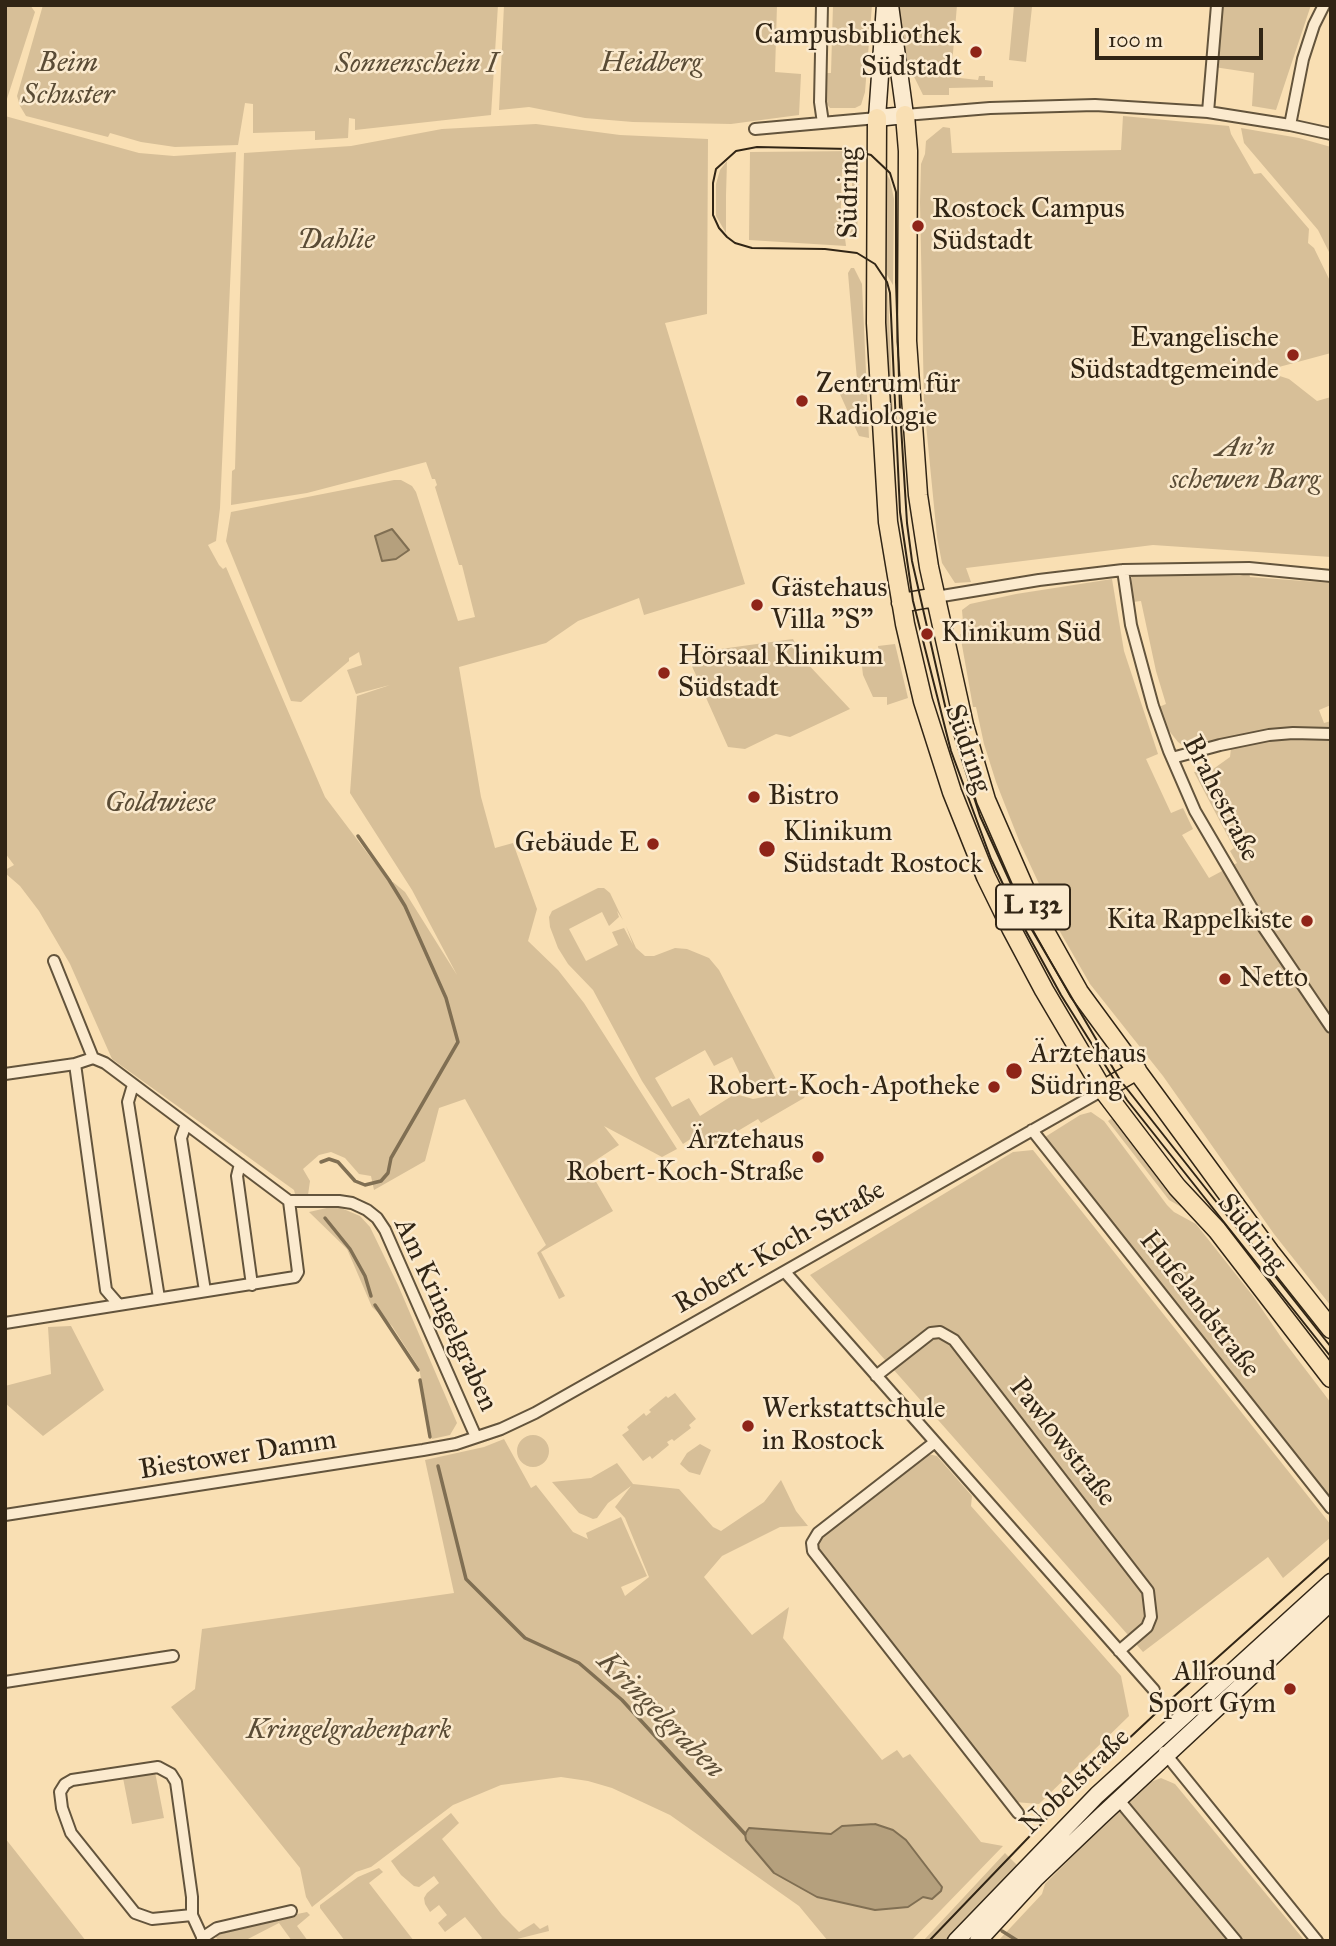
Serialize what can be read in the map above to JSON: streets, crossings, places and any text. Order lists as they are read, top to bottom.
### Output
{
  "streets": {
    "main road": ["Südring", "L 132", "Nobelstraße"],
    "street": [
      "Brahestraße",
      "Robert-Koch-Straße",
      "Hufelandstraße",
      "Am Kringelgraben",
      "Pawlowstraße",
      "Biestower Damm"
    ]
  },
  "crossings": [
    ["Südring", "Robert-Koch-Straße"],
    ["Robert-Koch-Straße", "Hufelandstraße"],
    ["Robert-Koch-Straße", "Am Kringelgraben"],
    ["Robert-Koch-Straße", "Biestower Damm"],
    ["Am Kringelgraben", "Biestower Damm"]
  ],
  "water": ["Kringelgraben"],
  "parks": [
    "Beim Schuster",
    "Heidberg",
    "Sonnenschein I",
    "Dahlie",
    "An'n schewen Barg",
    "Goldwiese",
    "Kringelgrabenpark"
  ],
  "places": [
    "Campusbibliothek Südstadt",
    "Rostock Campus Südstadt",
    "Evangelische Südstadtgemeinde",
    "Zentrum für Radiologie",
    "Gästehaus Villa \"S\"",
    "Klinikum Süd",
    "Hörsaal Klinikum Südstadt",
    "Bistro",
    "Gebäude E",
    "Klinikum Südstadt Rostock",
    "Kita Rappelkiste",
    "Netto",
    "Ärztehaus Südring",
    "Robert-Koch-Apotheke",
    "Ärztehaus Robert-Koch-Straße",
    "Werkstattschule in Rostock",
    "Allround Sport Gym"
  ],
  "scale_bar": "100 m"
}
